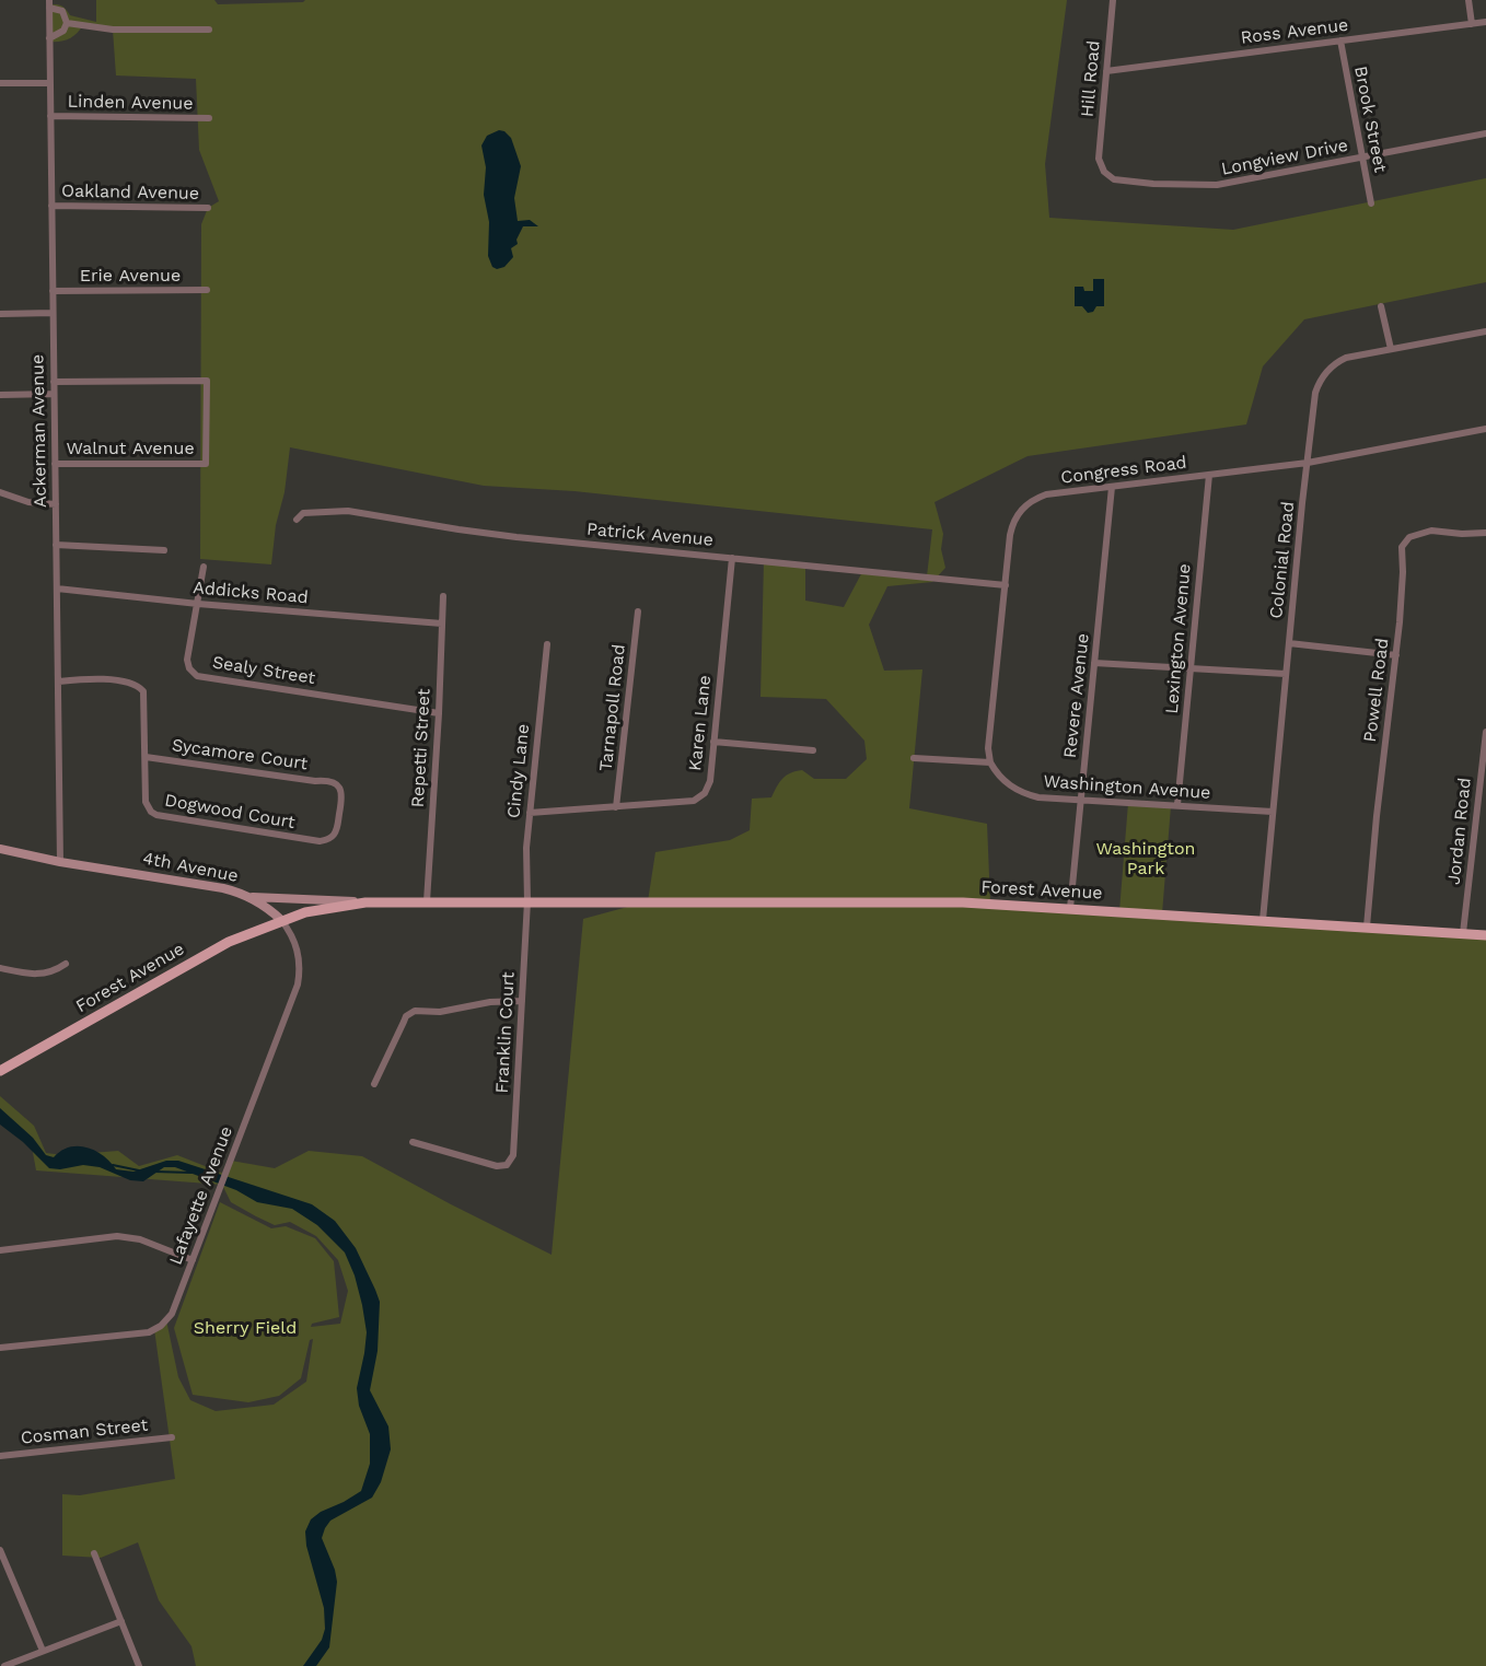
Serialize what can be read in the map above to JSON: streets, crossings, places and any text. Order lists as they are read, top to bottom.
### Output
{
  "streets": {
    "main road": ["4th Avenue", "Forest Avenue"],
    "street": [
      "Ross Avenue",
      "Hill Road",
      "Linden Avenue",
      "Brook Street",
      "Longview Drive",
      "Oakland Avenue",
      "Erie Avenue",
      "Ackerman Avenue",
      "Walnut Avenue",
      "Congress Road",
      "Patrick Avenue",
      "Colonial Road",
      "Addicks Road",
      "Lexington Avenue",
      "Sealy Street",
      "Powell Road",
      "Revere Avenue",
      "Tarnapoll Road",
      "Karen Lane",
      "Repetti Street",
      "Sycamore Court",
      "Cindy Lane",
      "Washington Avenue",
      "Dogwood Court",
      "Jordan Road",
      "Franklin Court",
      "Lafayette Avenue",
      "Cosman Street"
    ]
  },
  "crossings": [
    ["Ross Avenue", "Hill Road"],
    ["Ross Avenue", "Brook Street"],
    ["Hill Road", "Longview Drive"],
    ["Linden Avenue", "Ackerman Avenue"],
    ["Brook Street", "Longview Drive"],
    ["Oakland Avenue", "Ackerman Avenue"],
    ["Erie Avenue", "Ackerman Avenue"],
    ["Ackerman Avenue", "Walnut Avenue"],
    ["Ackerman Avenue", "Addicks Road"],
    ["Ackerman Avenue", "Dogwood Court"],
    ["Ackerman Avenue", "4th Avenue"],
    ["Congress Road", "Patrick Avenue"],
    ["Congress Road", "Colonial Road"],
    ["Congress Road", "Lexington Avenue"],
    ["Congress Road", "Revere Avenue"],
    ["Congress Road", "Washington Avenue"],
    ["Patrick Avenue", "Karen Lane"],
    ["Colonial Road", "Washington Avenue"],
    ["Colonial Road", "Forest Avenue"],
    ["Addicks Road", "Sealy Street"],
    ["Addicks Road", "Repetti Street"],
    ["Lexington Avenue", "Washington Avenue"],
    ["Sealy Street", "Repetti Street"],
    ["Powell Road", "Forest Avenue"],
    ["Revere Avenue", "Washington Avenue"],
    ["Revere Avenue", "Forest Avenue"],
    ["Tarnapoll Road", "Karen Lane"],
    ["Karen Lane", "Cindy Lane"],
    ["Sycamore Court", "Dogwood Court"],
    ["Cindy Lane", "Forest Avenue"],
    ["Cindy Lane", "Franklin Court"],
    ["Jordan Road", "Forest Avenue"],
    ["4th Avenue", "Forest Avenue"],
    ["4th Avenue", "Lafayette Avenue"],
    ["Forest Avenue", "Franklin Court"],
    ["Forest Avenue", "Lafayette Avenue"]
  ],
  "parks": ["Washington Park", "Sherry Field"]
}
